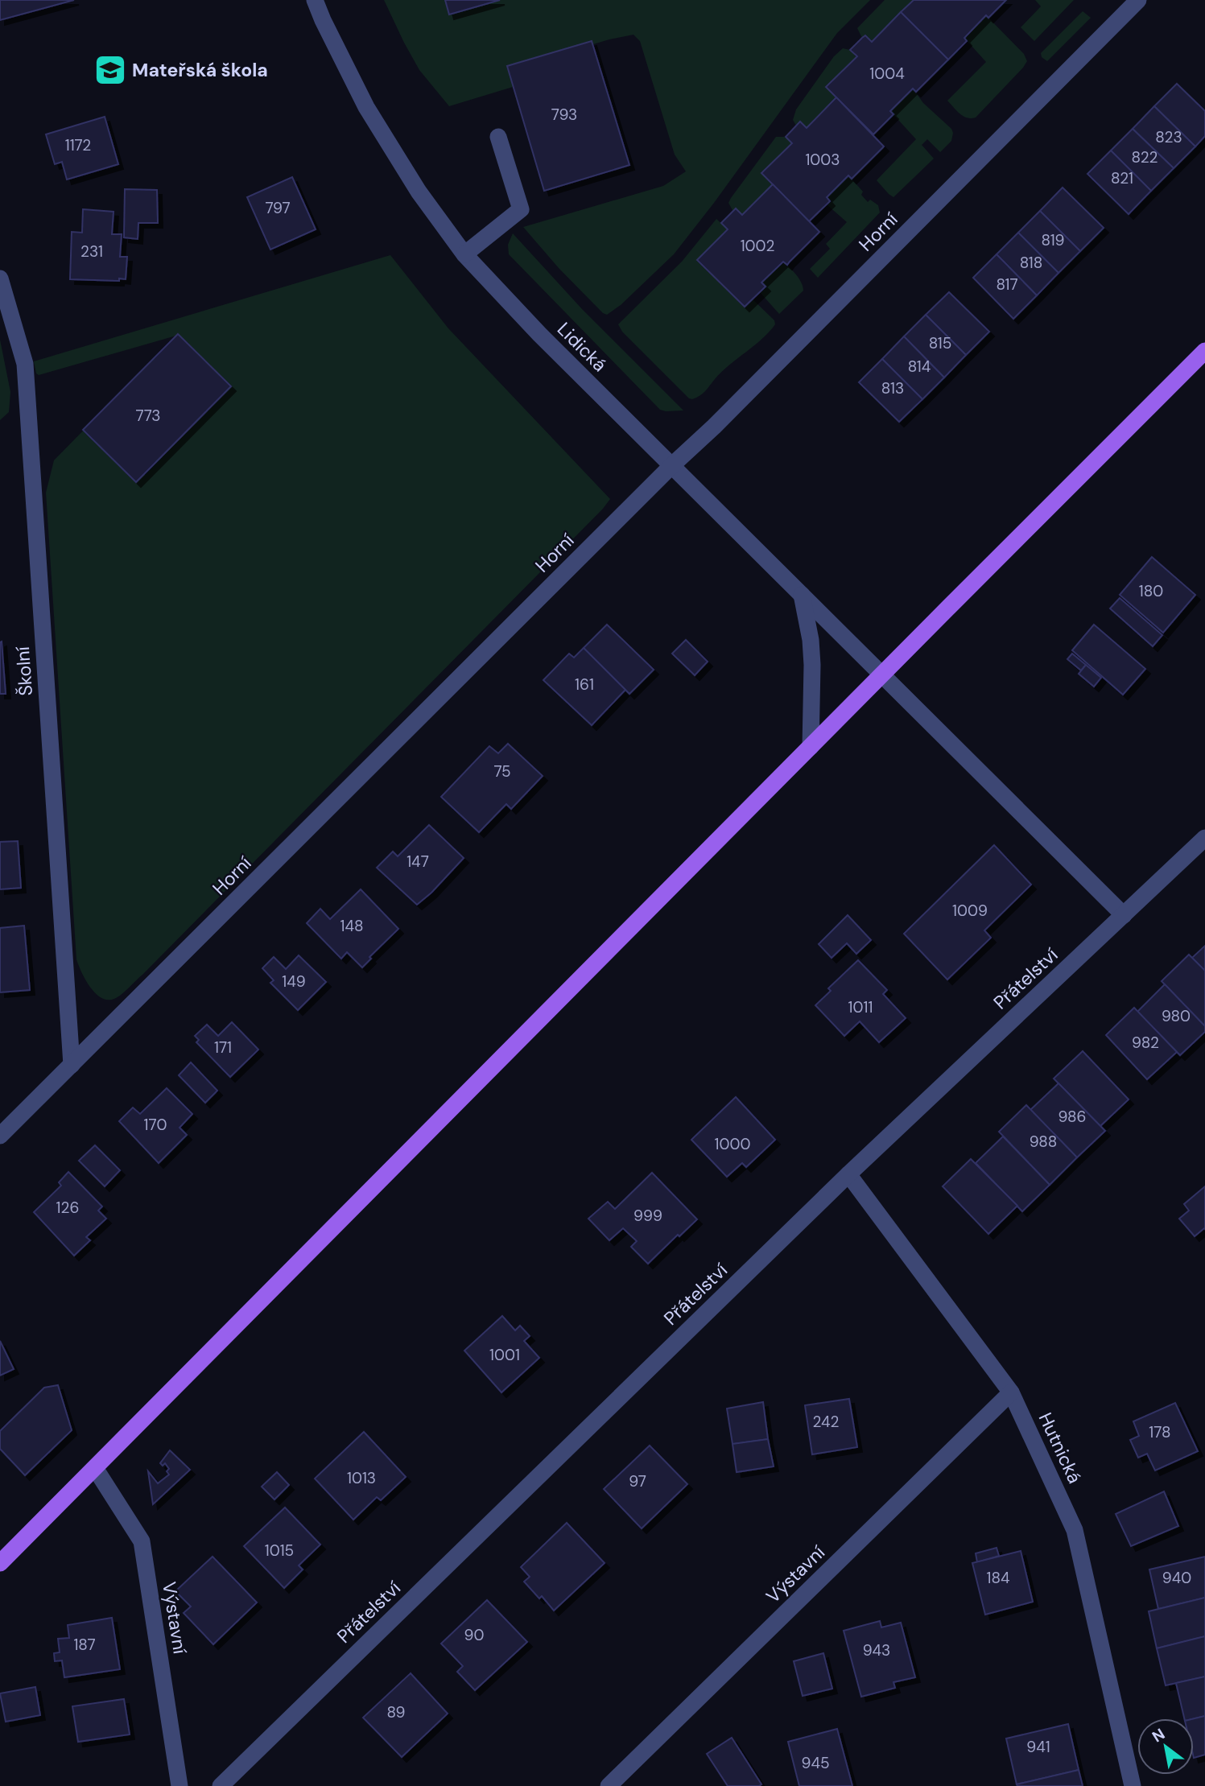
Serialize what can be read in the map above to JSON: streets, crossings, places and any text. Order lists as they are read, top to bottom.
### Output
{
  "streets": {
    "street": [
      "Horní",
      "Lidická",
      "Školní",
      "Přátelství",
      "Hutnická",
      "Výstavní"
    ]
  },
  "crossings": [
    ["Horní", "Lidická"],
    ["Horní", "Školní"],
    ["Lidická", "Přátelství"],
    ["Přátelství", "Hutnická"],
    ["Hutnická", "Výstavní"]
  ],
  "places": {
    "school or university": ["Mateřská škola"]
  },
  "house_numbers": [
    "1004",
    "793",
    "823",
    "1172",
    "822",
    "1003",
    "821",
    "797",
    "819",
    "1002",
    "231",
    "818",
    "817",
    "815",
    "814",
    "813",
    "773",
    "180",
    "161",
    "75",
    "147",
    "1009",
    "148",
    "149",
    "1011",
    "980",
    "982",
    "171",
    "986",
    "170",
    "988",
    "1000",
    "126",
    "999",
    "1001",
    "242",
    "178",
    "1013",
    "97",
    "1015",
    "184",
    "940",
    "90",
    "187",
    "943",
    "89",
    "941",
    "945"
  ],
  "north": "top left"
}
